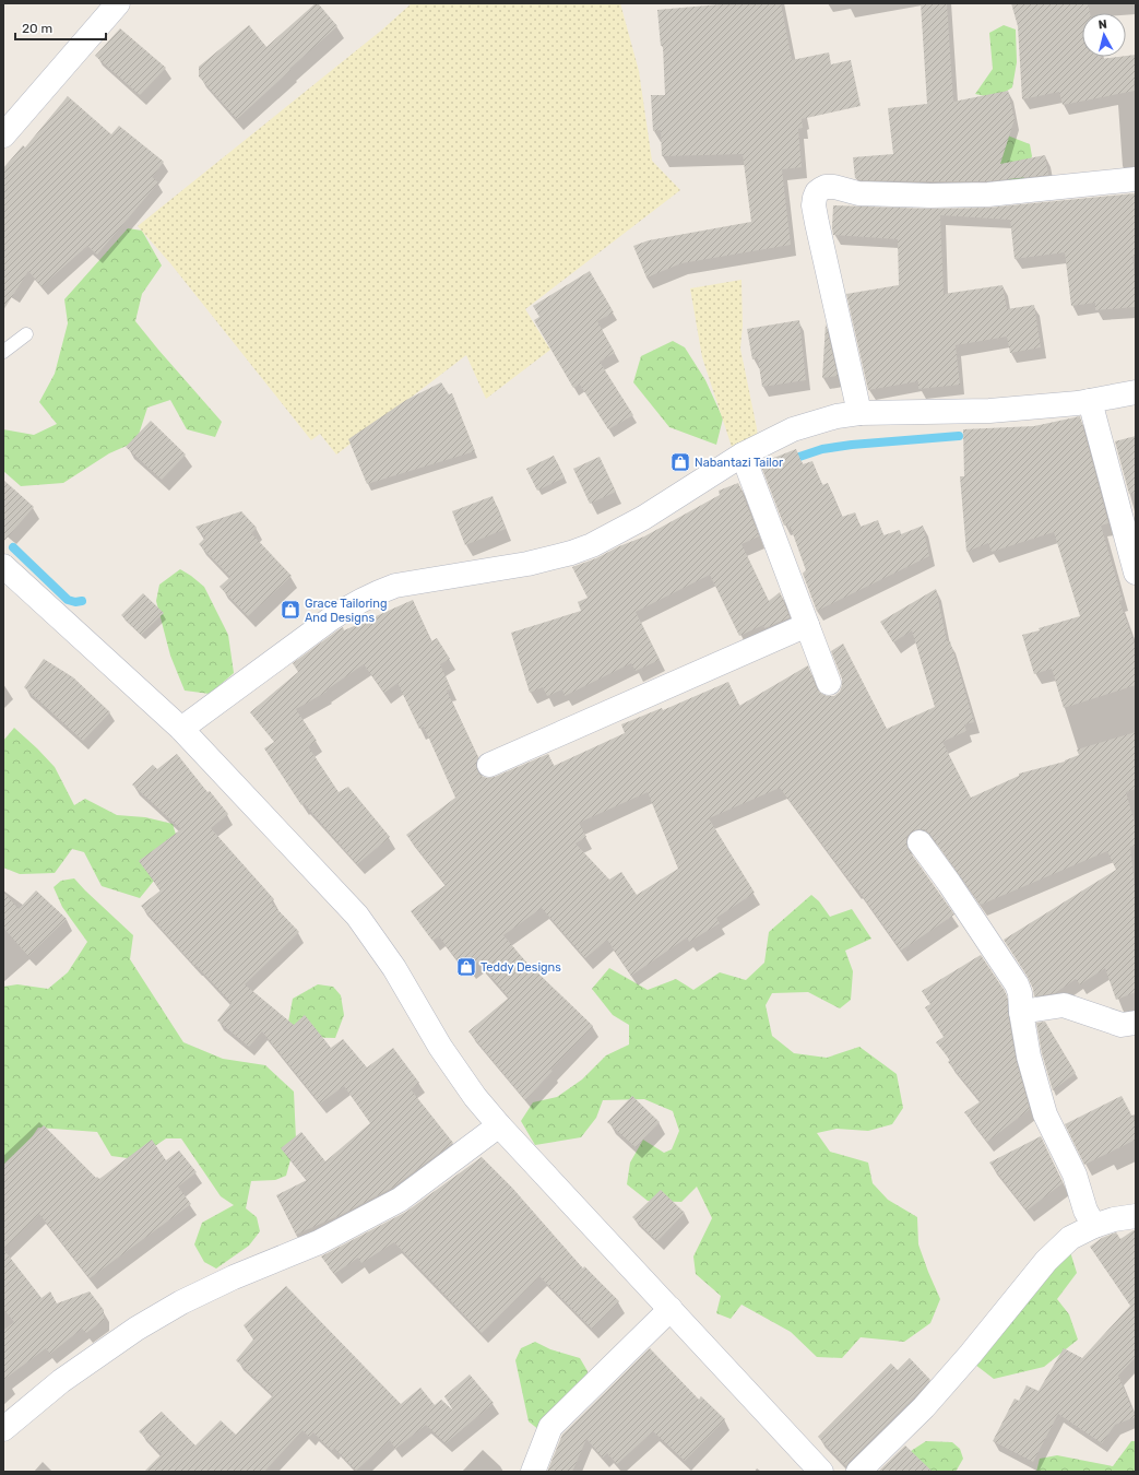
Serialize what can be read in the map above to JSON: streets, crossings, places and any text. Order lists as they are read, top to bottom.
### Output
{
  "places": {
    "shop": ["Nabantazi Tailor", "Grace Tailoring And Designs", "Teddy Designs"]
  },
  "scale_bar": "20 m",
  "north": "top"
}
